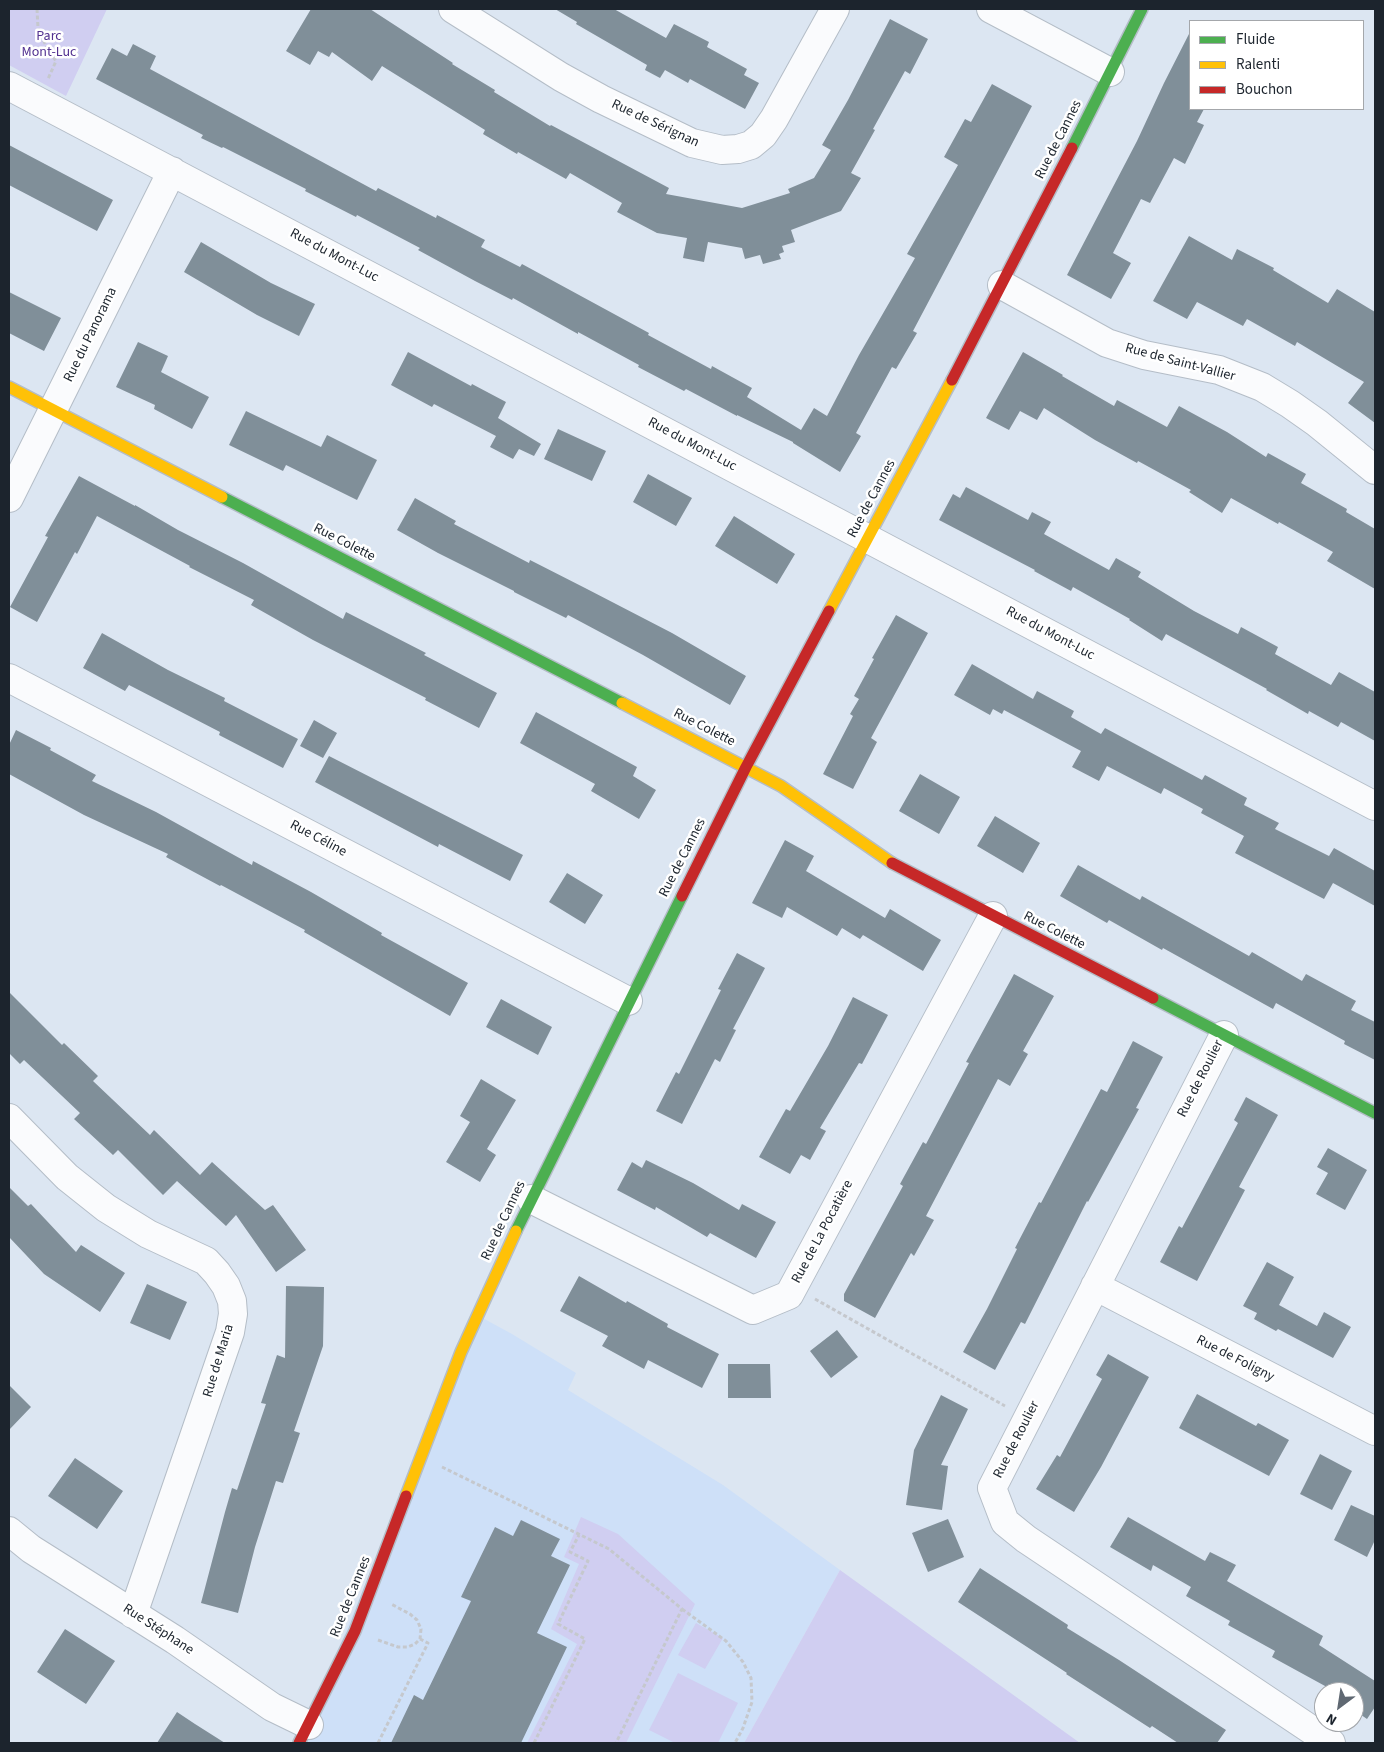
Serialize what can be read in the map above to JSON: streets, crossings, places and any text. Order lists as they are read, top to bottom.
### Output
{
  "streets": {
    "street": [
      "Rue de Sérignan",
      "Rue de Cannes",
      "Rue du Mont-Luc",
      "Rue du Panorama",
      "Rue de Saint-Vallier",
      "Rue Colette",
      "Rue Céline",
      "Rue de Roulier",
      "Rue de La Pocatière",
      "Rue de Foligny",
      "Rue de Maria",
      "Rue Stéphane"
    ]
  },
  "crossings": [
    ["Rue de Cannes", "Rue du Mont-Luc"],
    ["Rue de Cannes", "Rue de Saint-Vallier"],
    ["Rue de Cannes", "Rue Colette"],
    ["Rue de Cannes", "Rue Céline"],
    ["Rue de Cannes", "Rue de La Pocatière"],
    ["Rue de Cannes", "Rue Stéphane"],
    ["Rue du Mont-Luc", "Rue du Panorama"],
    ["Rue du Panorama", "Rue Colette"],
    ["Rue Colette", "Rue de Roulier"],
    ["Rue Colette", "Rue de La Pocatière"],
    ["Rue de Roulier", "Rue de Foligny"],
    ["Rue de Maria", "Rue Stéphane"]
  ],
  "parks": ["Parc Mont-Luc"],
  "legend": ["Fluide", "Ralenti", "Bouchon"],
  "north": "bottom left"
}
